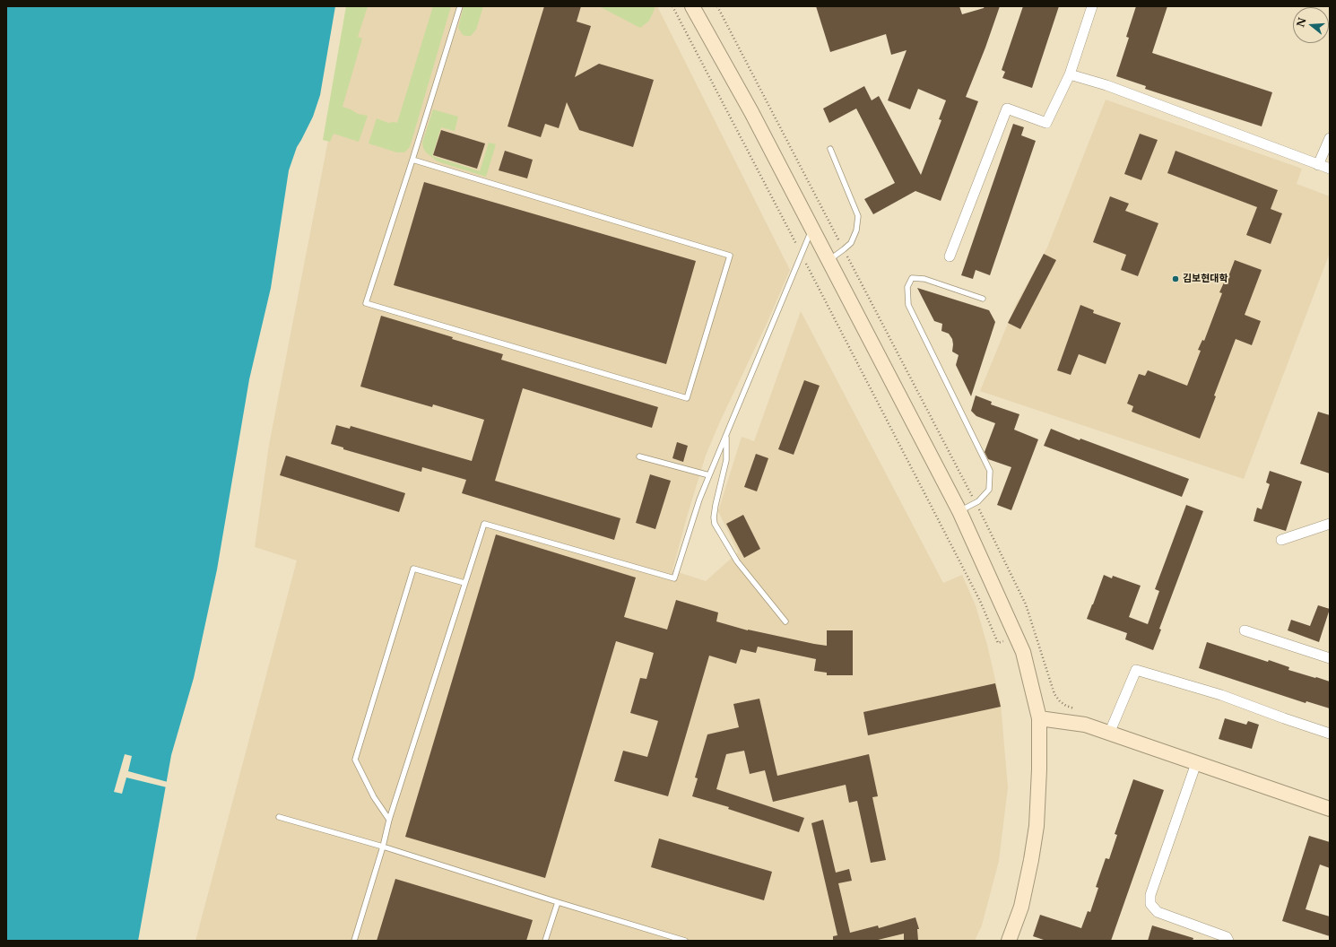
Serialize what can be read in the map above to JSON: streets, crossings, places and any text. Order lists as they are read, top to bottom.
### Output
{
  "places": ["김보현대학"],
  "north": "left"
}
